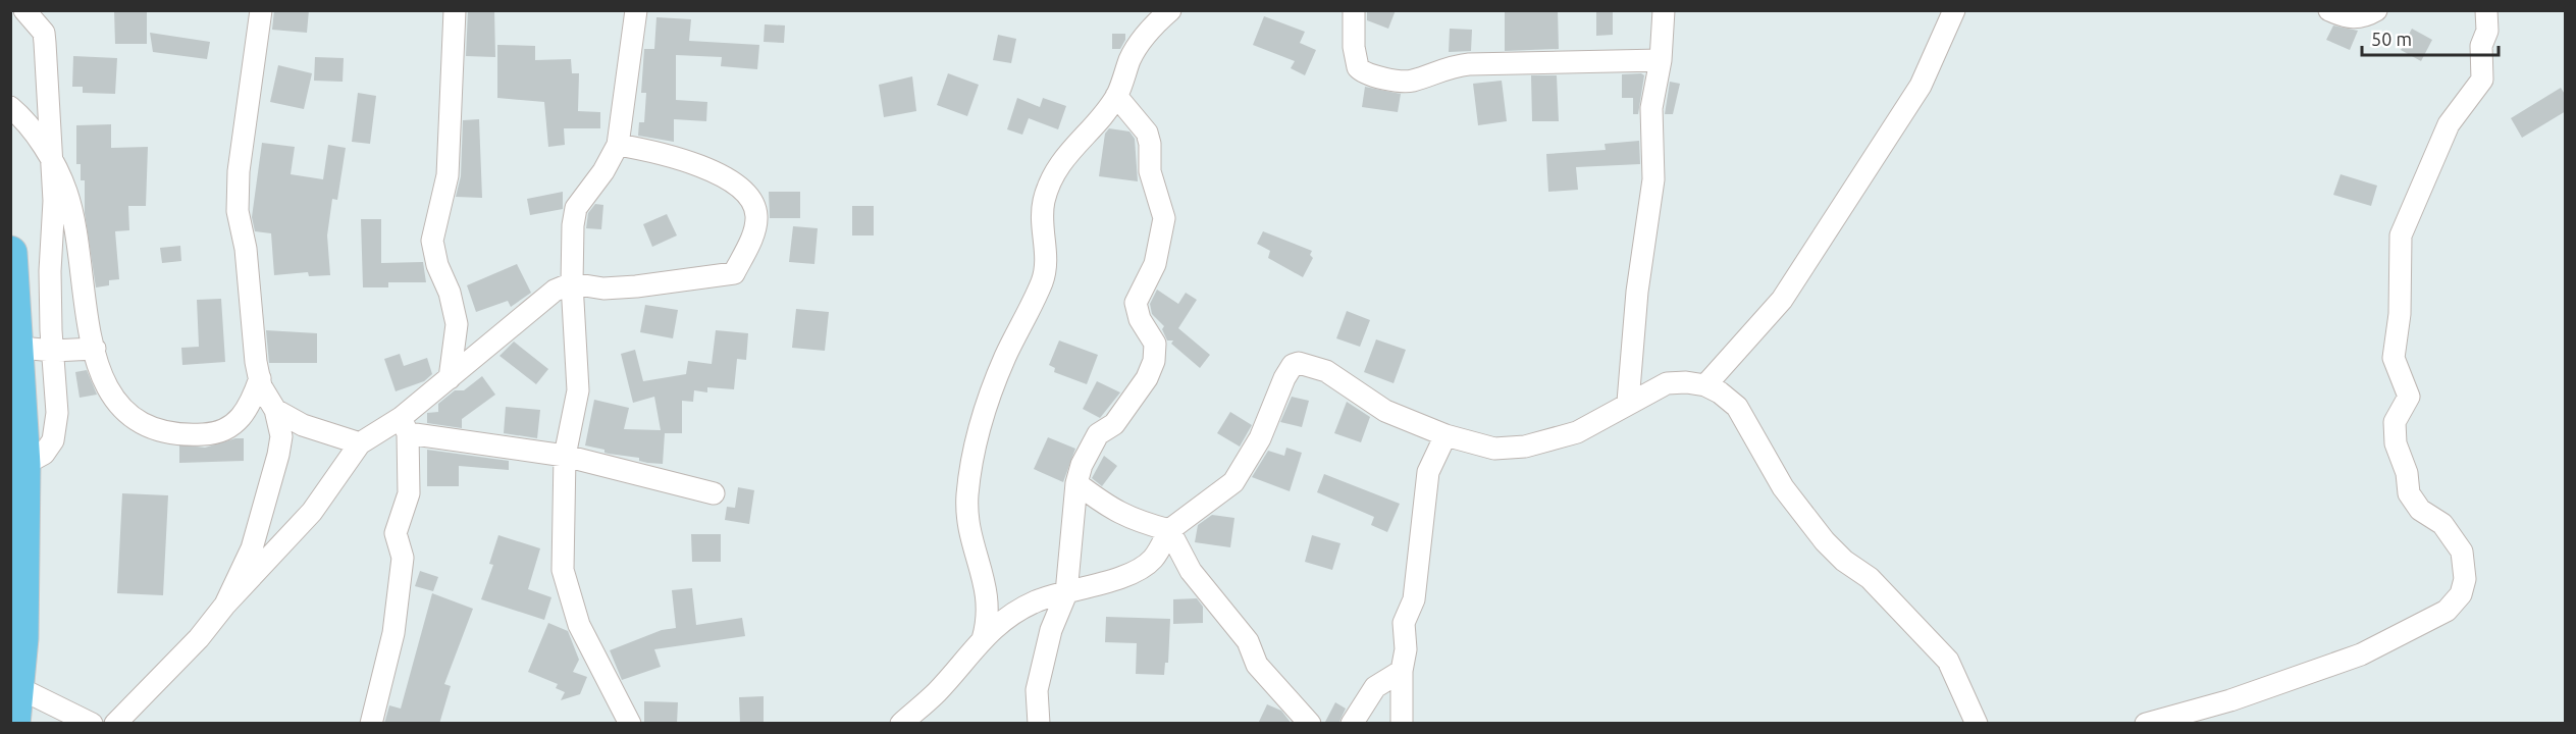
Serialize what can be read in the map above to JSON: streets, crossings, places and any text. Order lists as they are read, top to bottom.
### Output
{
  "scale_bar": "50 m"
}
